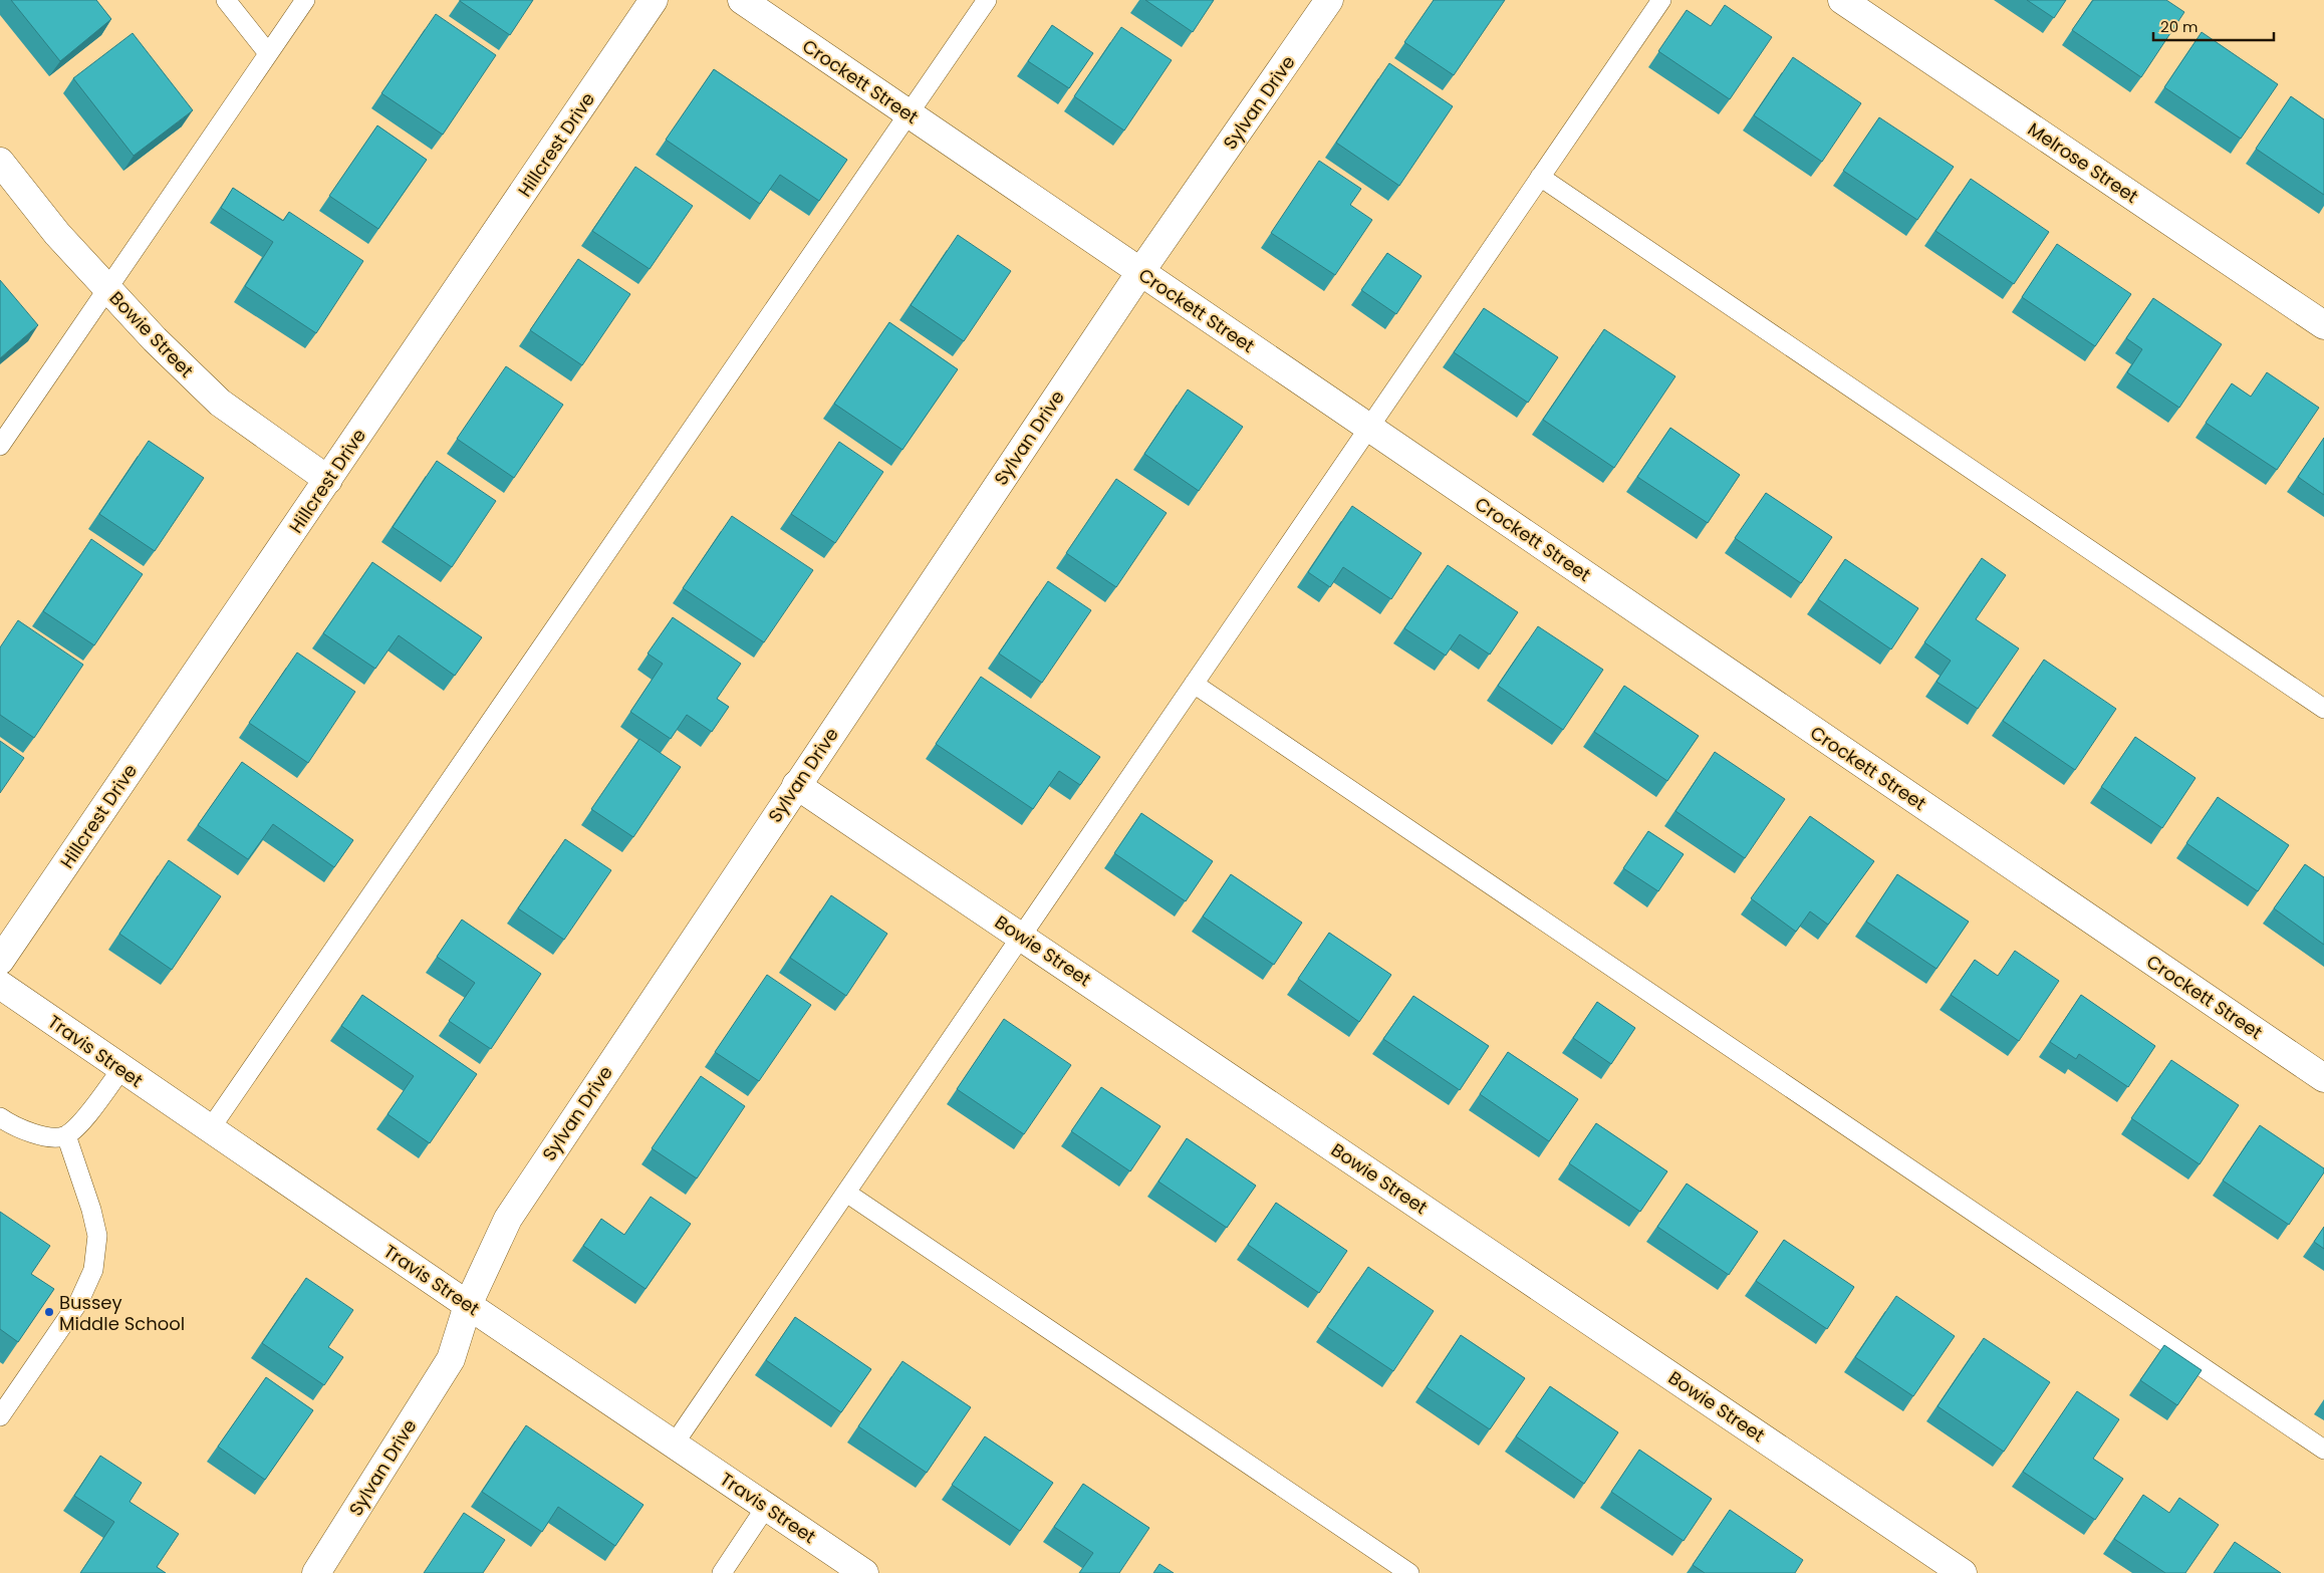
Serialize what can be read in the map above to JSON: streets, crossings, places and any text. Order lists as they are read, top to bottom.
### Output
{
  "streets": {
    "street": [
      "Crockett Street",
      "Sylvan Drive",
      "Hillcrest Drive",
      "Melrose Street",
      "Bowie Street",
      "Travis Street"
    ]
  },
  "crossings": [
    ["Crockett Street", "Sylvan Drive"],
    ["Sylvan Drive", "Bowie Street"],
    ["Sylvan Drive", "Travis Street"],
    ["Hillcrest Drive", "Bowie Street"]
  ],
  "places": ["Bussey Middle School"],
  "scale_bar": "20 m"
}
